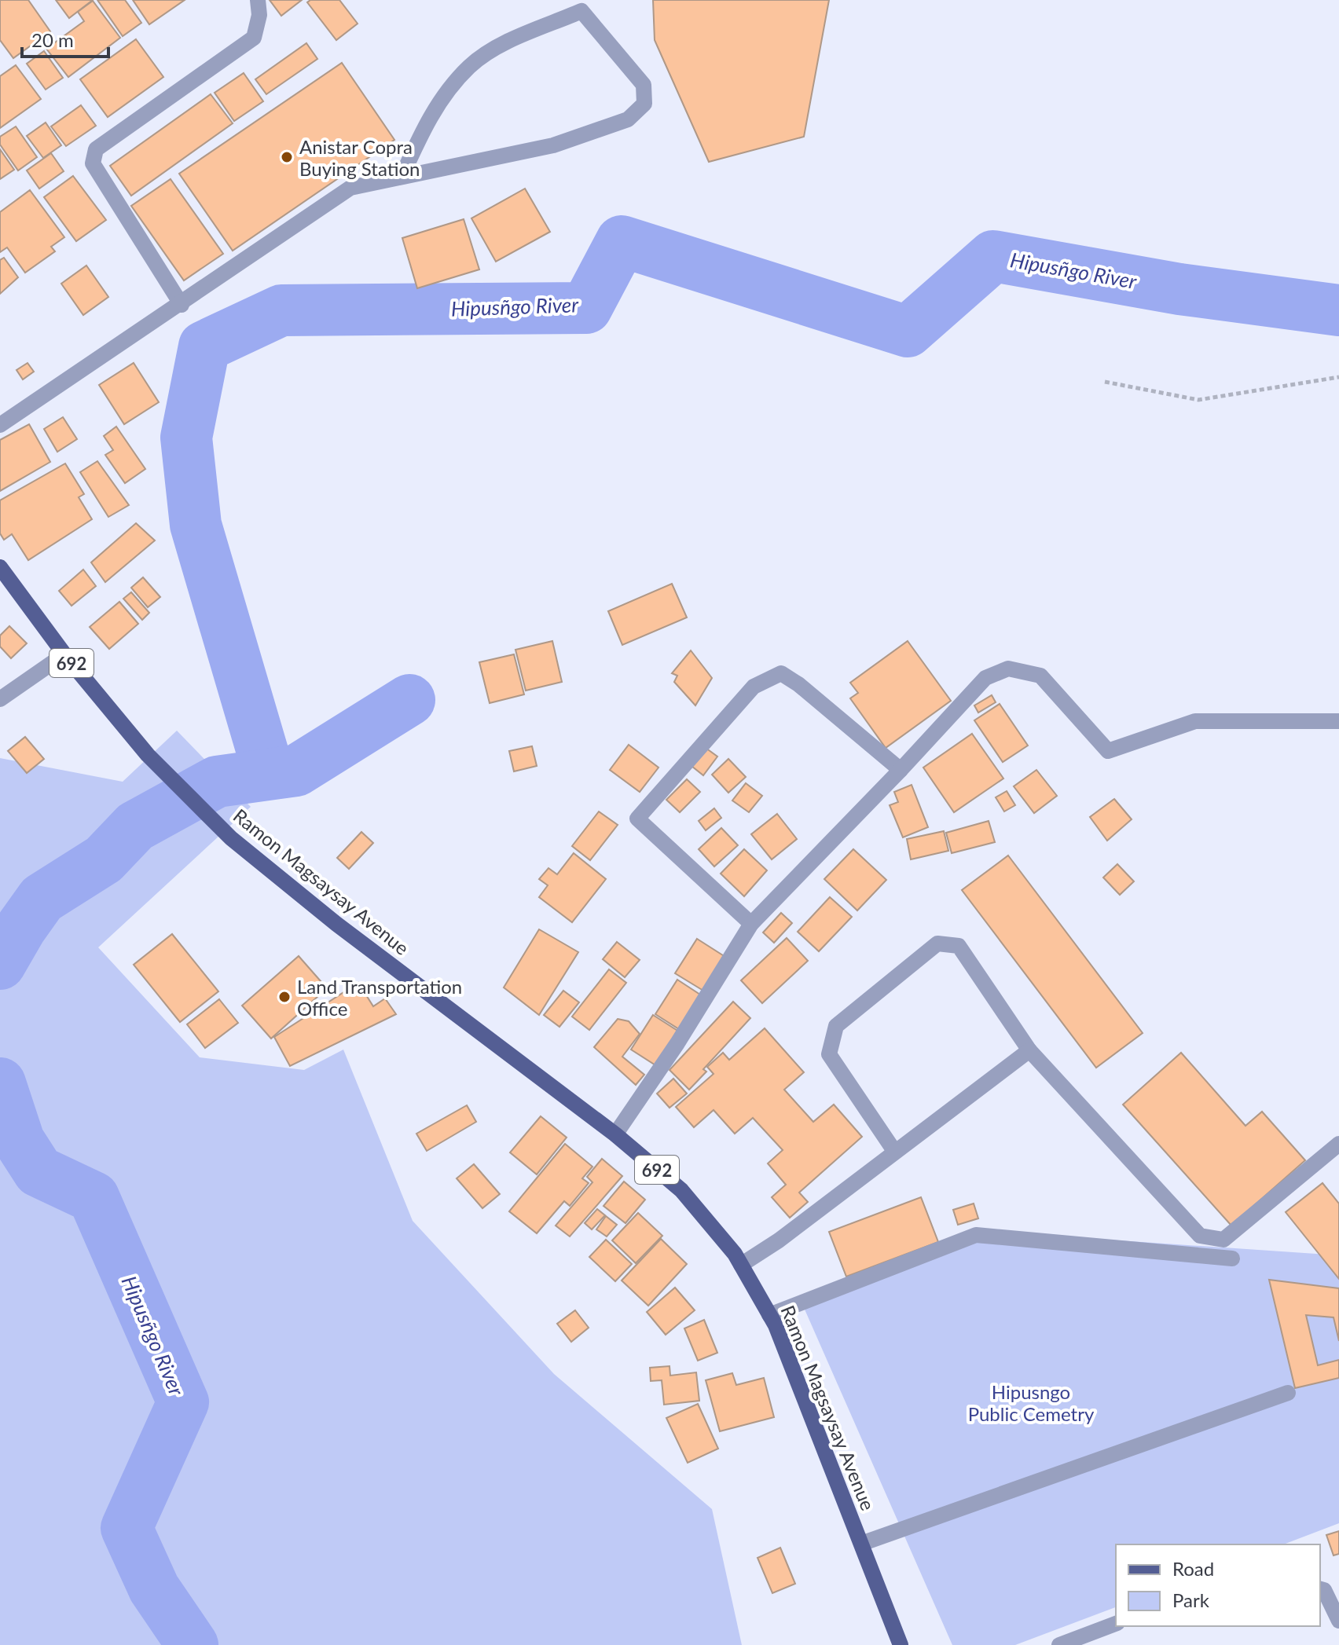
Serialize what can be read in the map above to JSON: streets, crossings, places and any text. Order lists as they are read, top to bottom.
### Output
{
  "streets": {
    "main road": ["692", "Ramon Magsaysay Avenue"]
  },
  "water": ["Hipusñgo River"],
  "parks": ["Hipusngo Public Cemetry"],
  "places": ["Anistar Copra Buying Station", "Land Transportation Office"],
  "legend": ["Road", "Park"],
  "scale_bar": "20 m"
}
